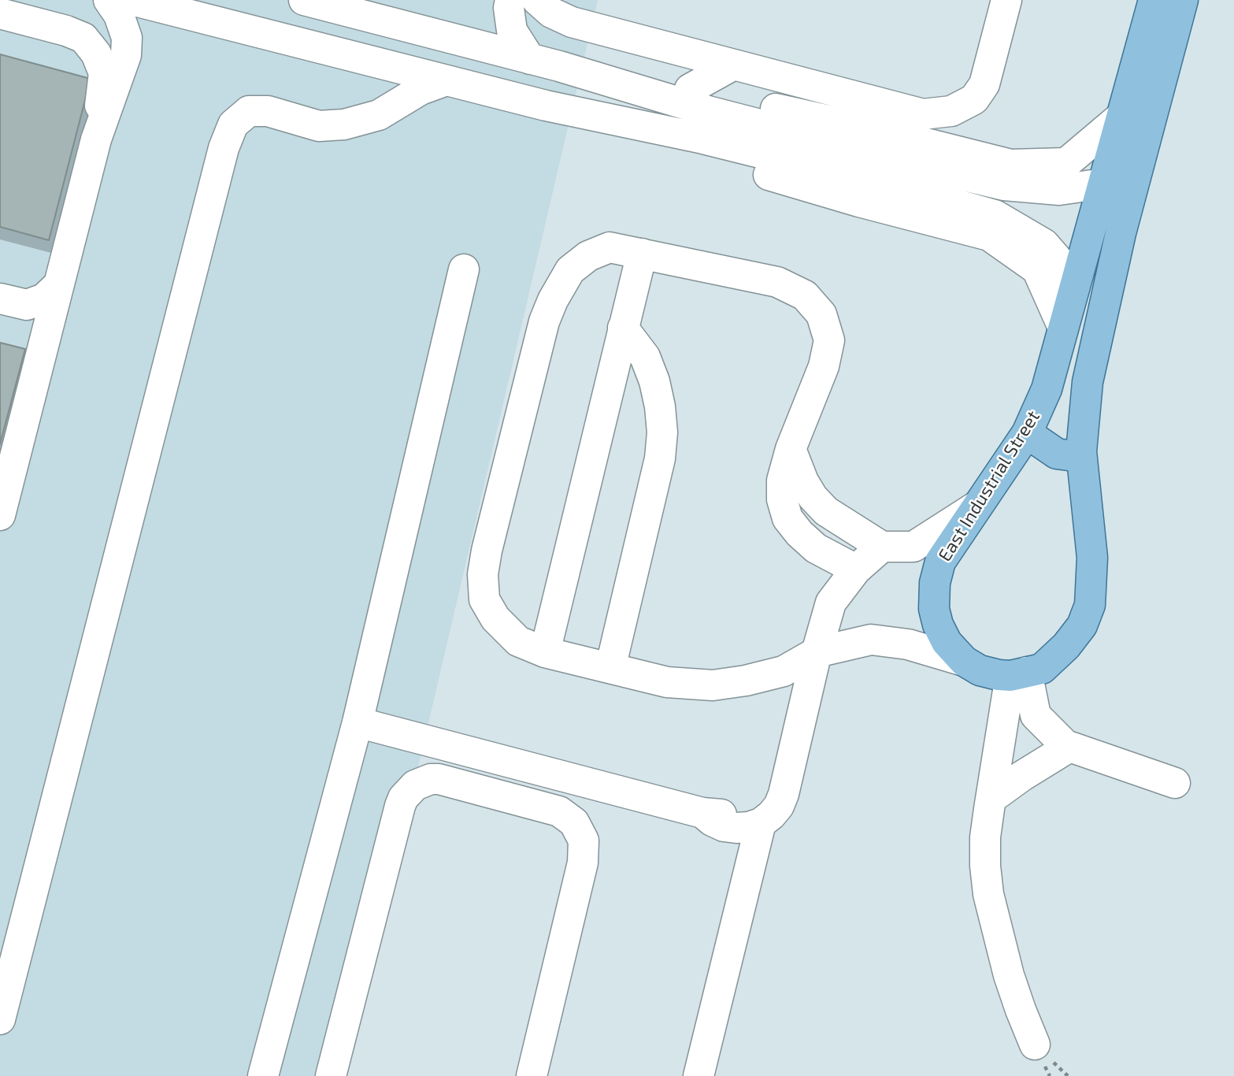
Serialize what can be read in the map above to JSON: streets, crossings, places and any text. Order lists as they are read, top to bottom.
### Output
{
  "streets": {
    "main road": ["East Industrial Street"]
  }
}
